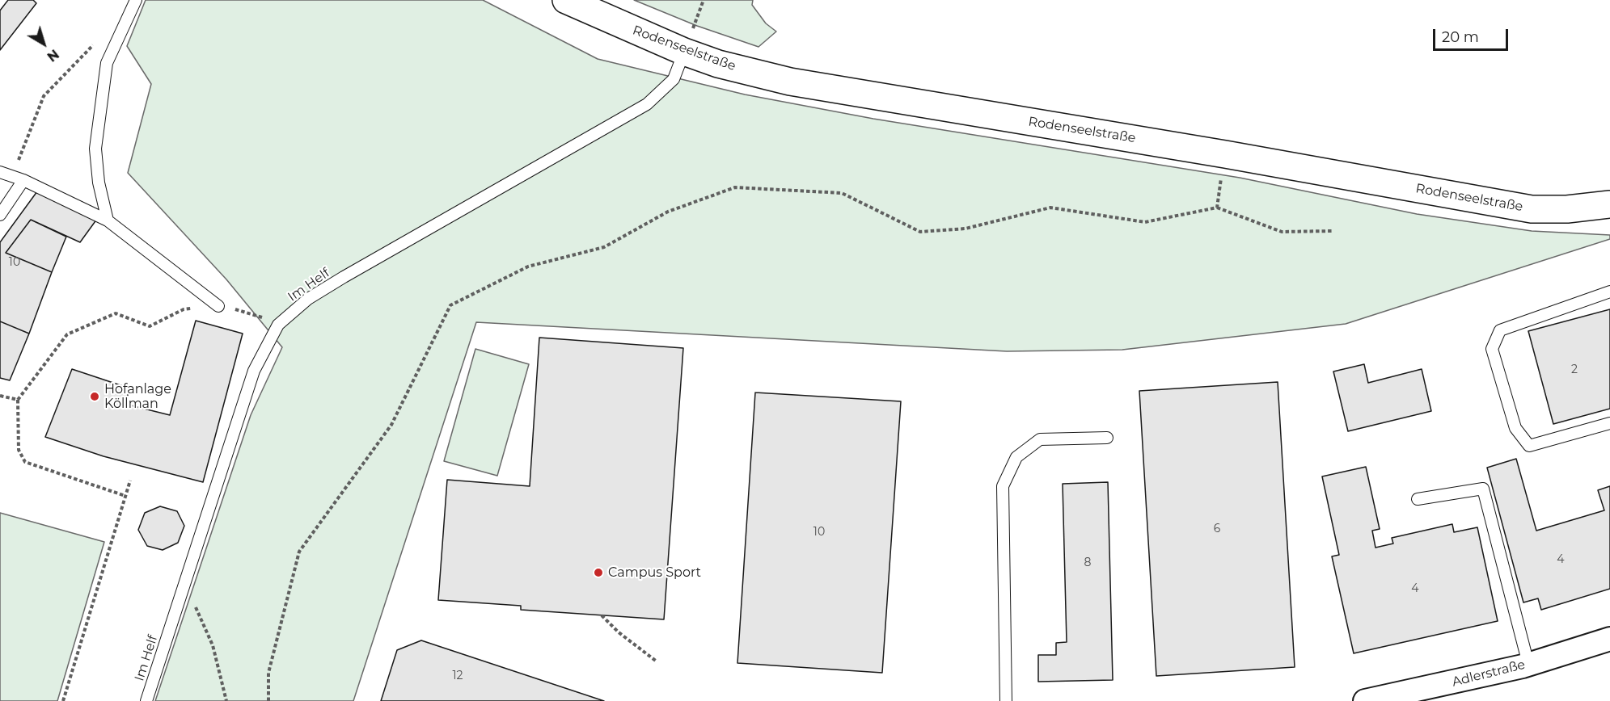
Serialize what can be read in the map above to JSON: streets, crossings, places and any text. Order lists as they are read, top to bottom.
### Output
{
  "streets": {
    "main road": ["Rodenseelstraße"],
    "street": ["Adlerstraße"],
    "lane": ["Im Helf"]
  },
  "crossings": [
    ["Rodenseelstraße", "Im Helf"]
  ],
  "places": ["Hofanlage Köllman", "Campus Sport"],
  "house_numbers": [
    "10",
    "2",
    "6",
    "10",
    "4",
    "8",
    "4",
    "12"
  ],
  "scale_bar": "20 m",
  "north": "bottom right"
}
